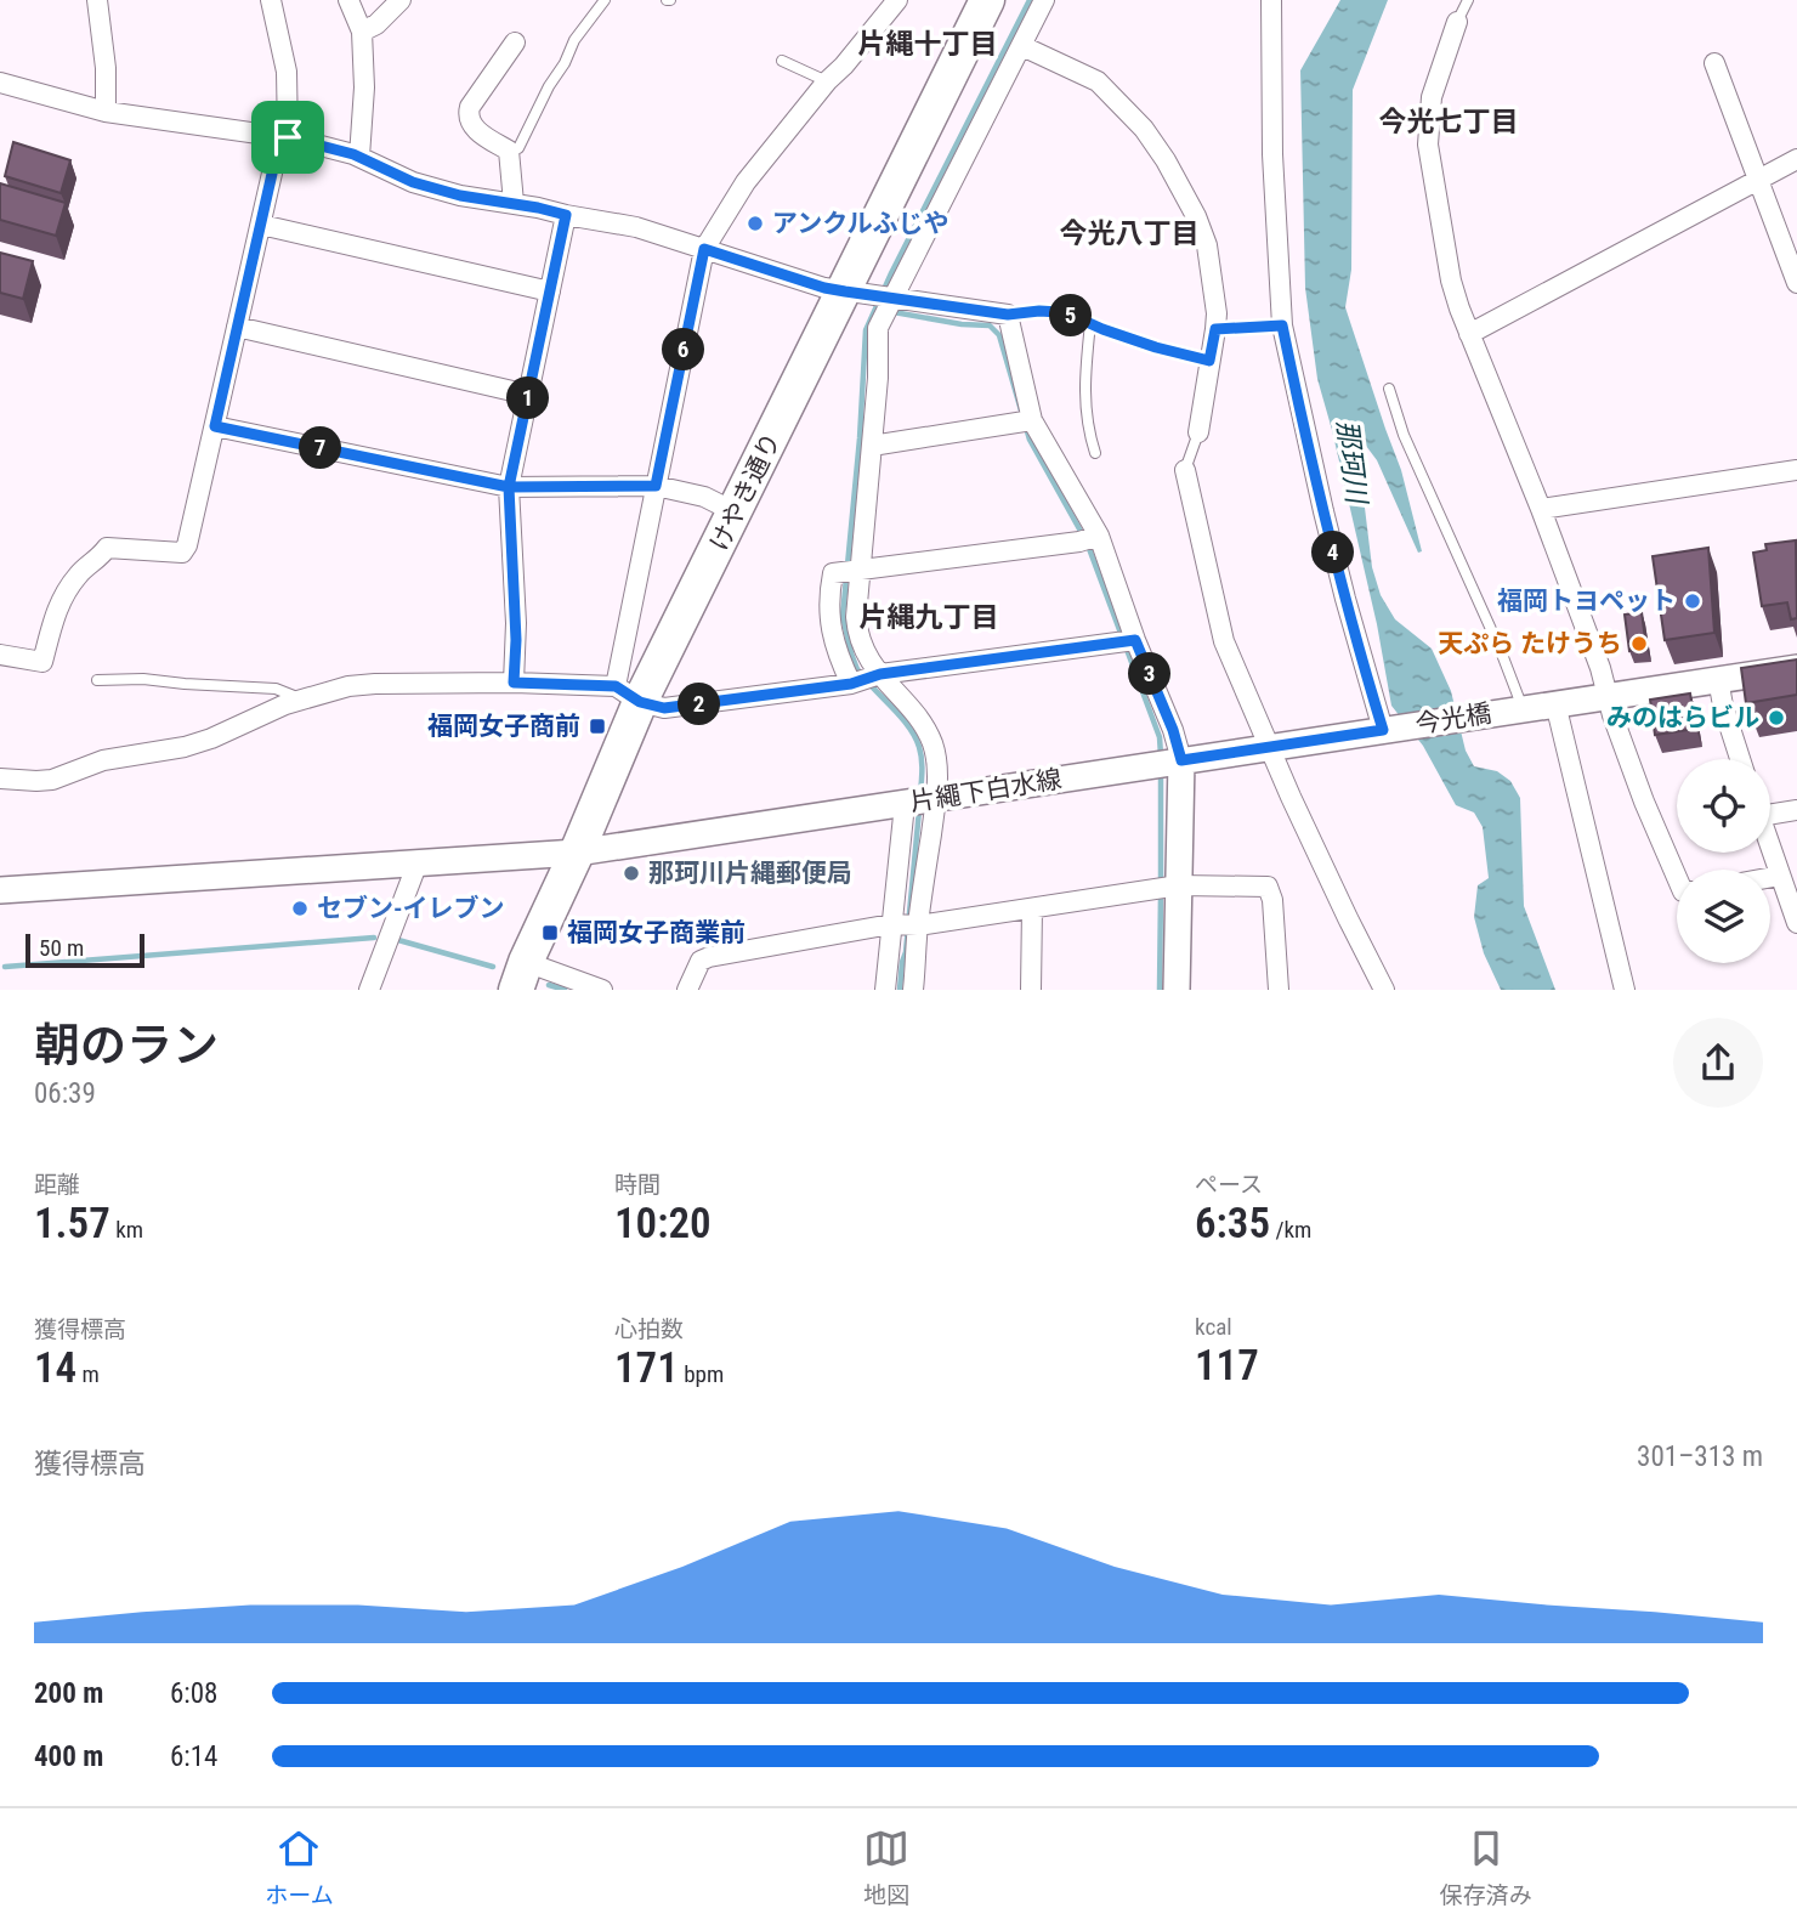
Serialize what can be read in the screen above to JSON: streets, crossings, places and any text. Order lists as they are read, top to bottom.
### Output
{
  "streets": {
    "highway": ["けやき通り"],
    "main road": ["今光橋", "片繩下白水線"]
  },
  "crossings": [
    ["けやき通り", "片繩下白水線"],
    ["今光橋", "片繩下白水線"]
  ],
  "districts": [
    "片縄十丁目",
    "今光七丁目",
    "今光八丁目",
    "片縄九丁目"
  ],
  "water": ["那珂川"],
  "places": {
    "other": [
      "アンクルふじや",
      "福岡トヨペット",
      "天ぷら たけうち",
      "みのはらビル",
      "那珂川片縄郵便局",
      "セブン-イレブン"
    ],
    "transit": ["福岡女子商前", "福岡女子商業前"]
  },
  "scale_bar": "50 m",
  "page": {
    "pins": [
      "5",
      "6",
      "1",
      "7",
      "4",
      "3",
      "2"
    ],
    "scale": "50 m",
    "heading": ["朝のラン", "06:39"],
    "stats": [
      ["距離", "1.57 km"],
      ["時間", "10:20"],
      ["ペース", "6:35 /km"],
      ["獲得標高", "14 m"],
      ["心拍数", "171 bpm"],
      ["kcal", "117"]
    ],
    "chart": ["獲得標高", "301–313 m"],
    "list": [
      {
        "name": "200 m",
        "note": "6:08"
      },
      {
        "name": "400 m",
        "note": "6:14"
      }
    ],
    "tabs": ["ホーム", "地図", "保存済み"]
  }
}
